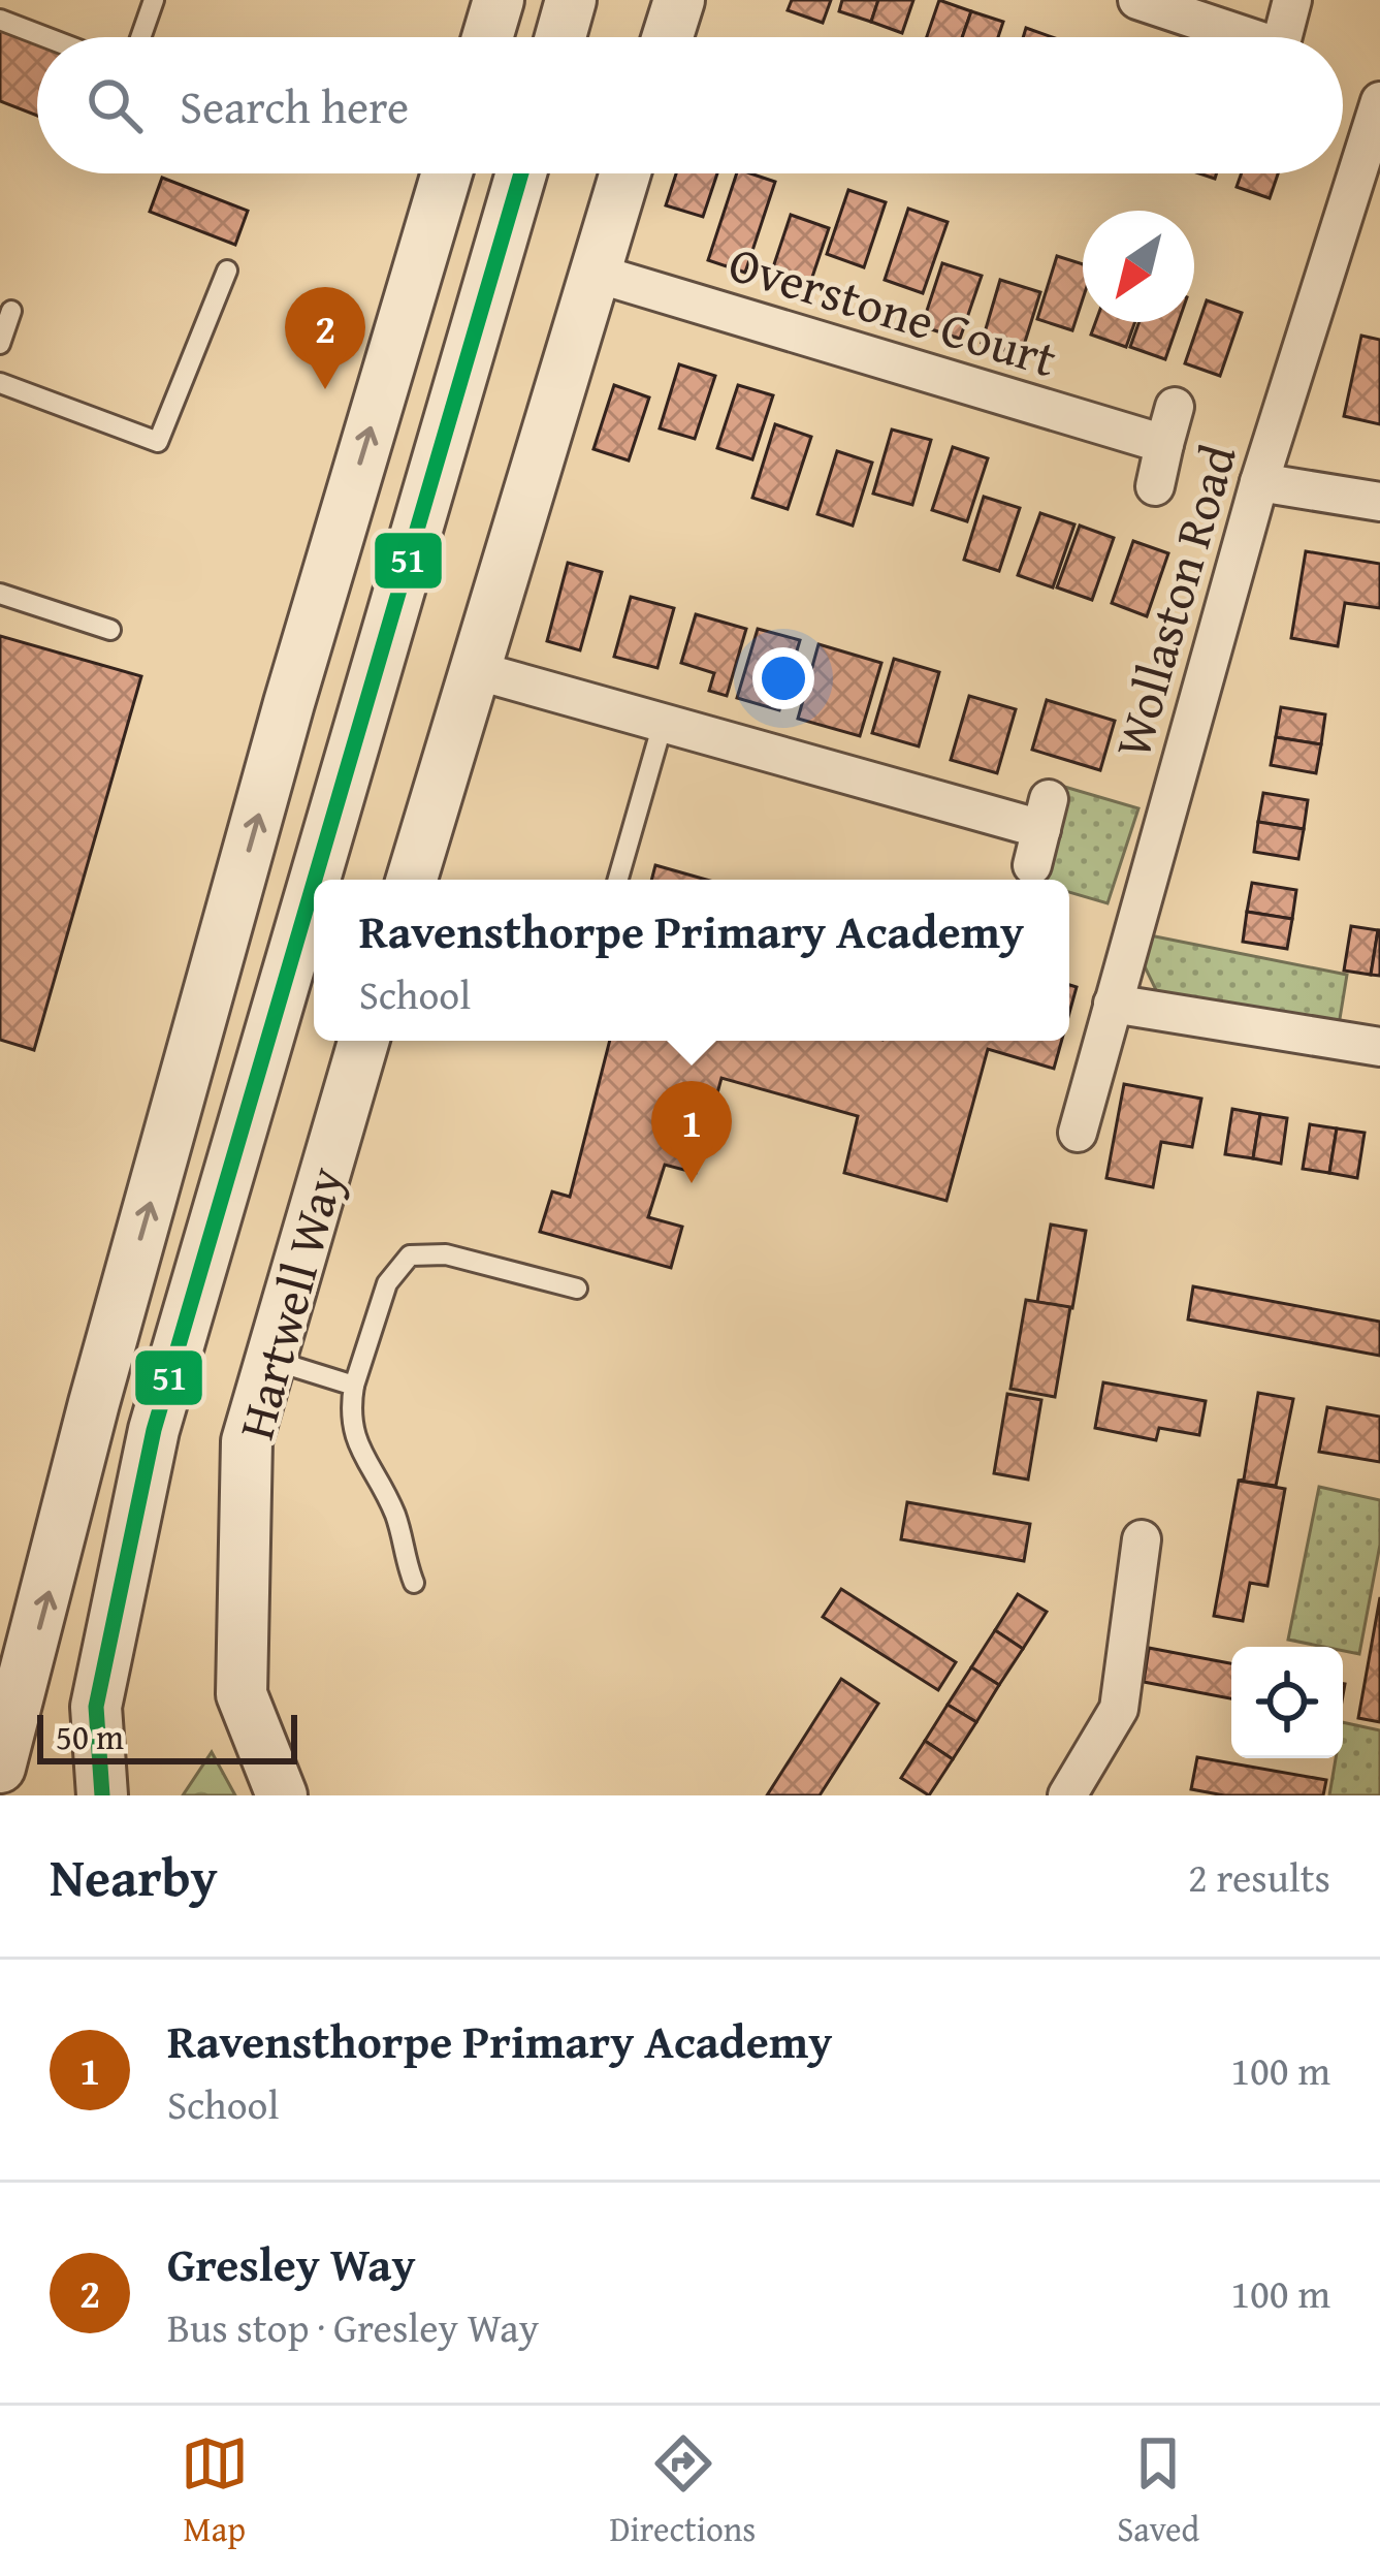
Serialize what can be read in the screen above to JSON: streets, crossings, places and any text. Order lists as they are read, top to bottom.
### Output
{
  "streets": {
    "street": ["Overstone Court", "Wollaston Road", "Hartwell Way"]
  },
  "lines": ["transit line 51"],
  "scale_bar": "50 m",
  "north": "bottom left",
  "page": {
    "search": "Search here",
    "pins": ["2", "1"],
    "popup": ["Ravensthorpe Primary Academy", "School"],
    "scale": "50 m",
    "heading": ["Nearby", "2 results"],
    "list": [
      {
        "mark": "1",
        "name": "Ravensthorpe Primary Academy",
        "note": "School",
        "value": "100 m"
      },
      {
        "mark": "2",
        "name": "Gresley Way",
        "note": "Bus stop · Gresley Way",
        "value": "100 m"
      }
    ],
    "nav": ["Map", "Directions", "Saved"]
  }
}
